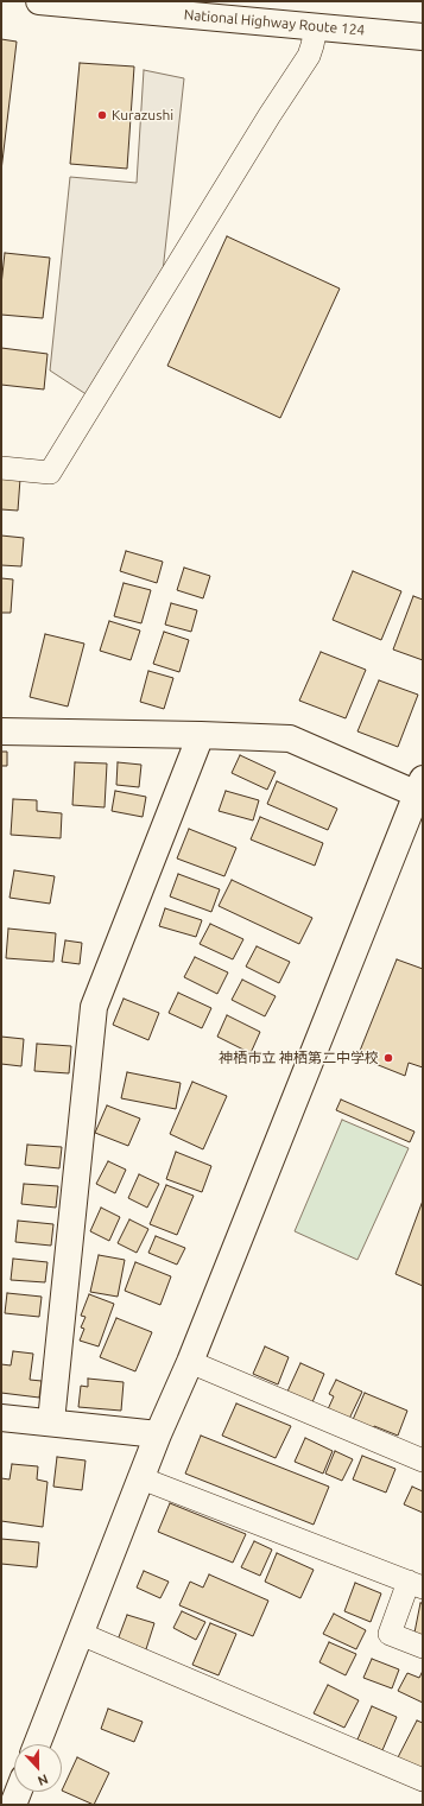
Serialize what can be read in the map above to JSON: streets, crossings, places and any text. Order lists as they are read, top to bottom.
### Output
{
  "streets": {
    "main road": ["National Highway Route 124"]
  },
  "places": ["Kurazushi", "神栖市立 神栖第二中学校"],
  "north": "bottom"
}
